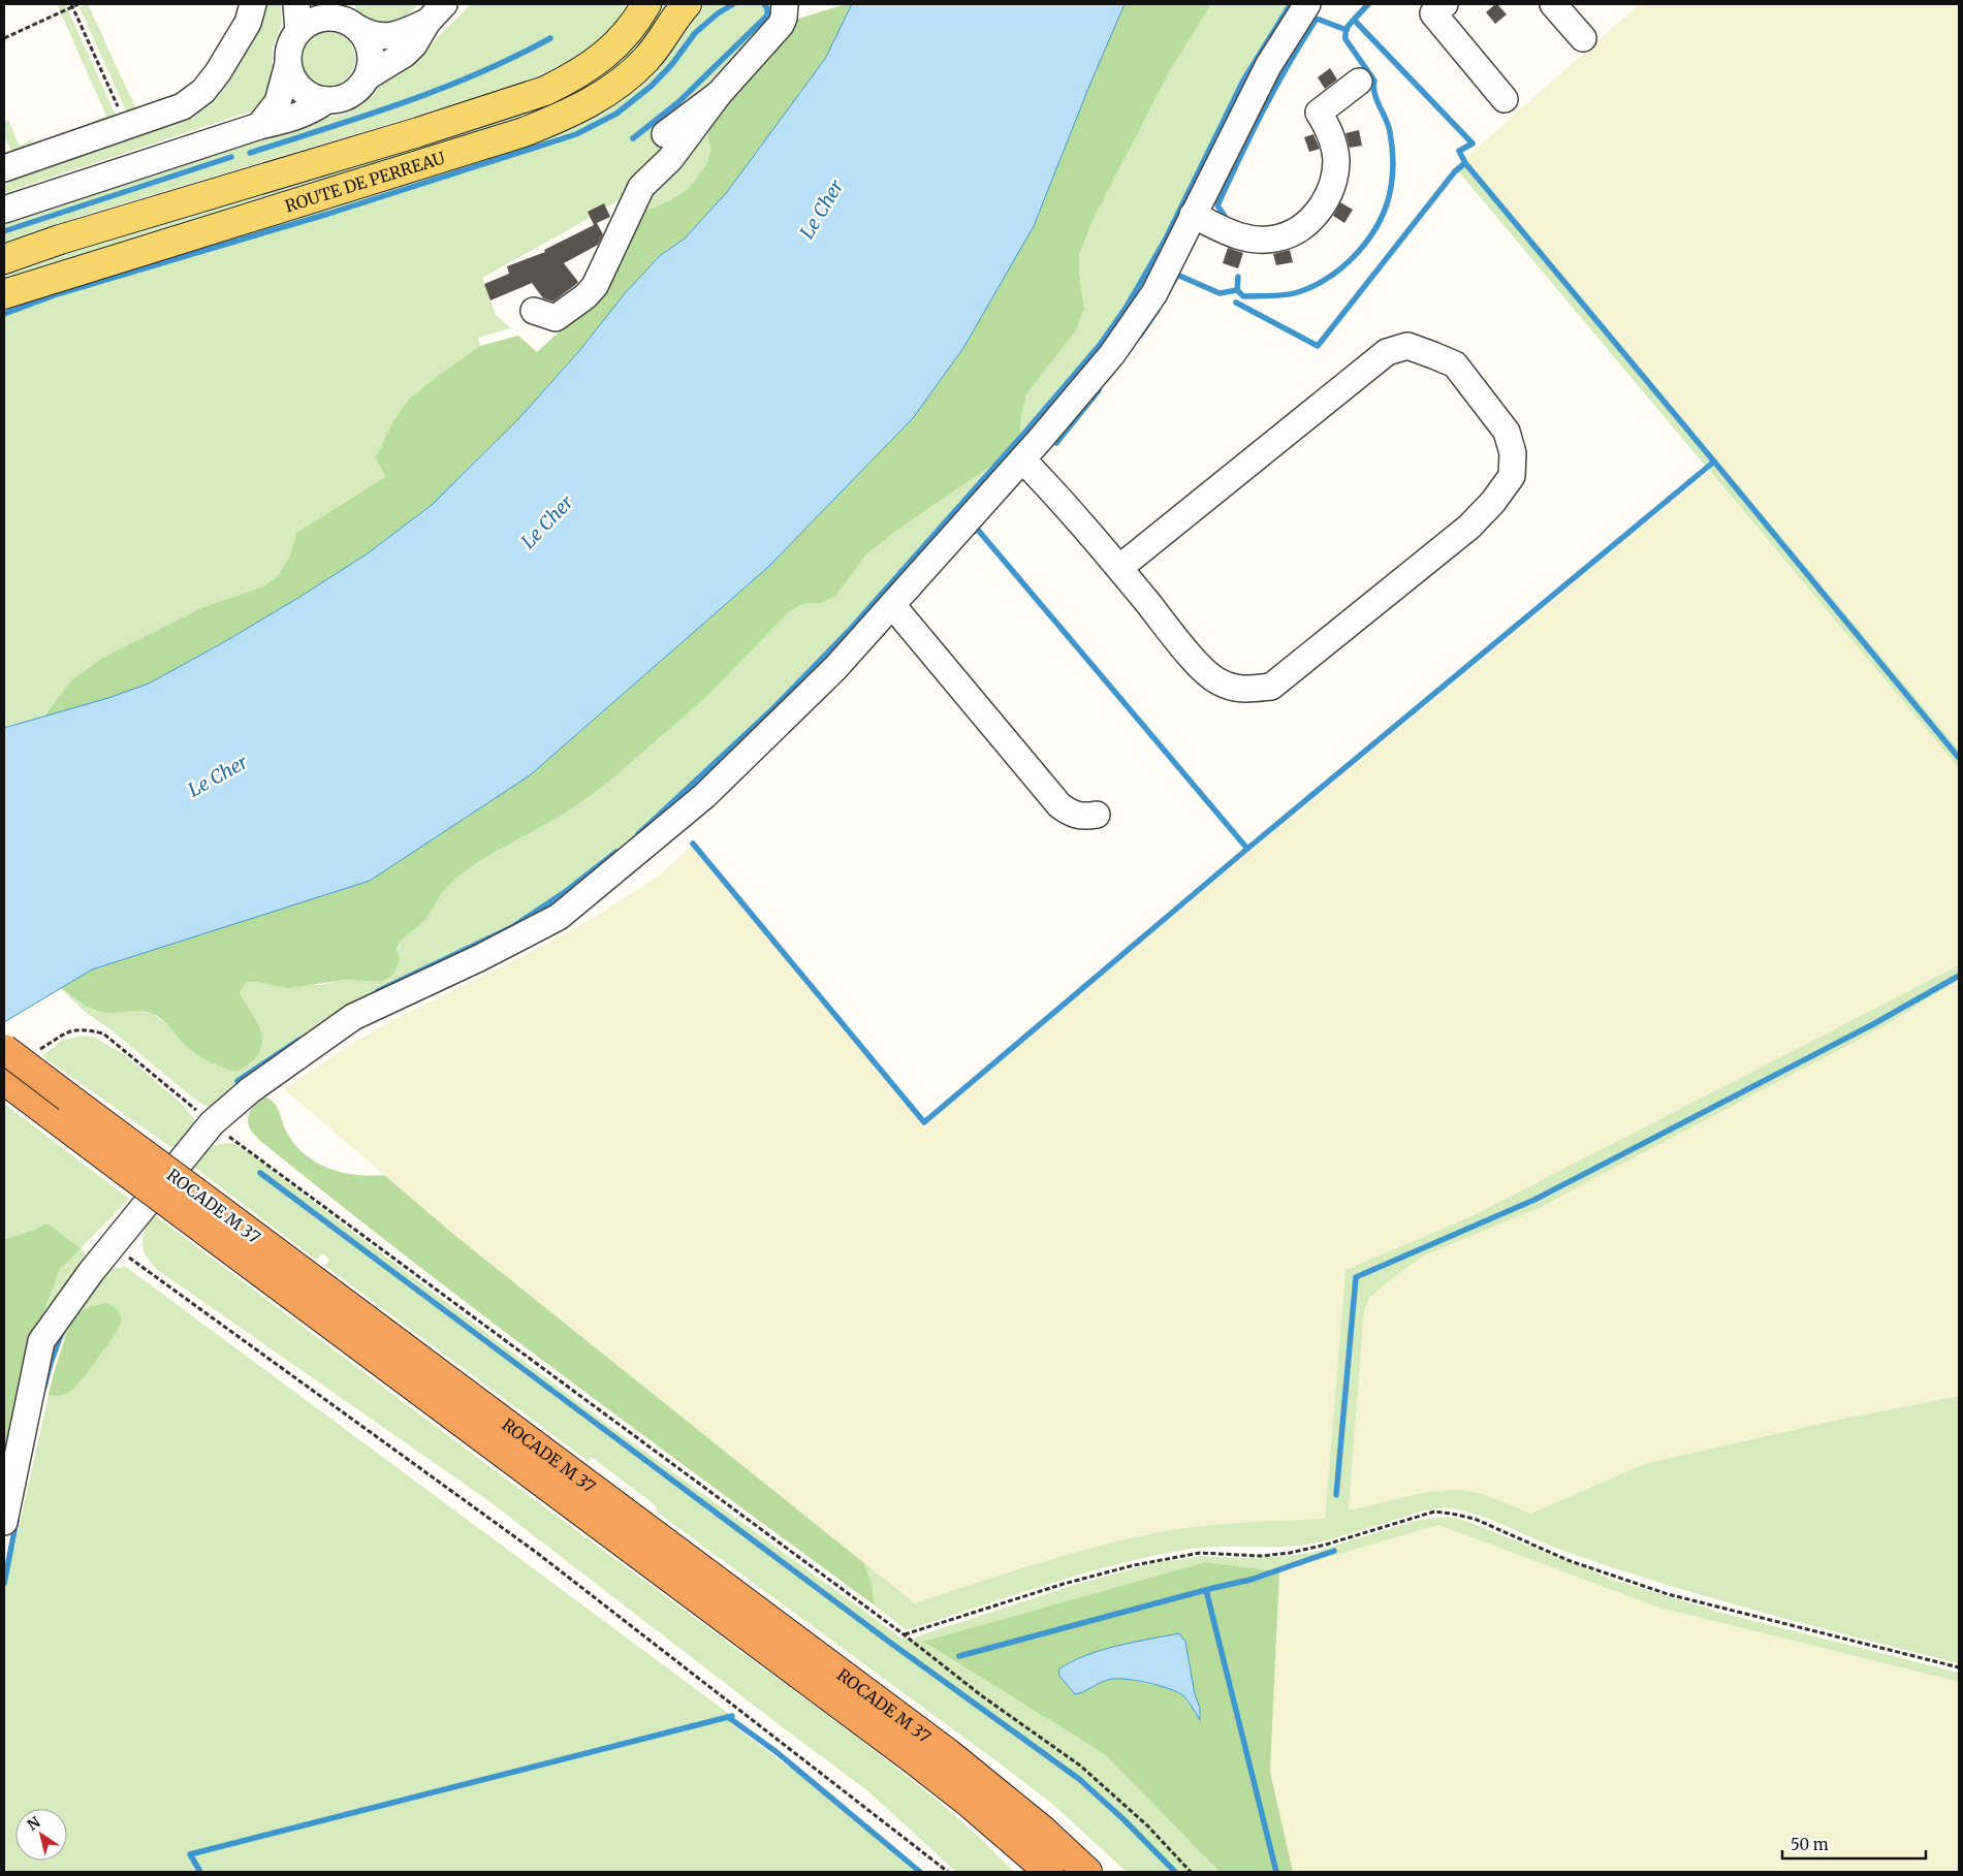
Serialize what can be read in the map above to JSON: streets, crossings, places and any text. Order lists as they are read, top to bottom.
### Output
{
  "streets": {
    "highway": ["ROCADE M 37"],
    "main road": ["ROUTE DE PERREAU"]
  },
  "water": ["Le Cher"],
  "scale_bar": "50 m",
  "north": "top left"
}
